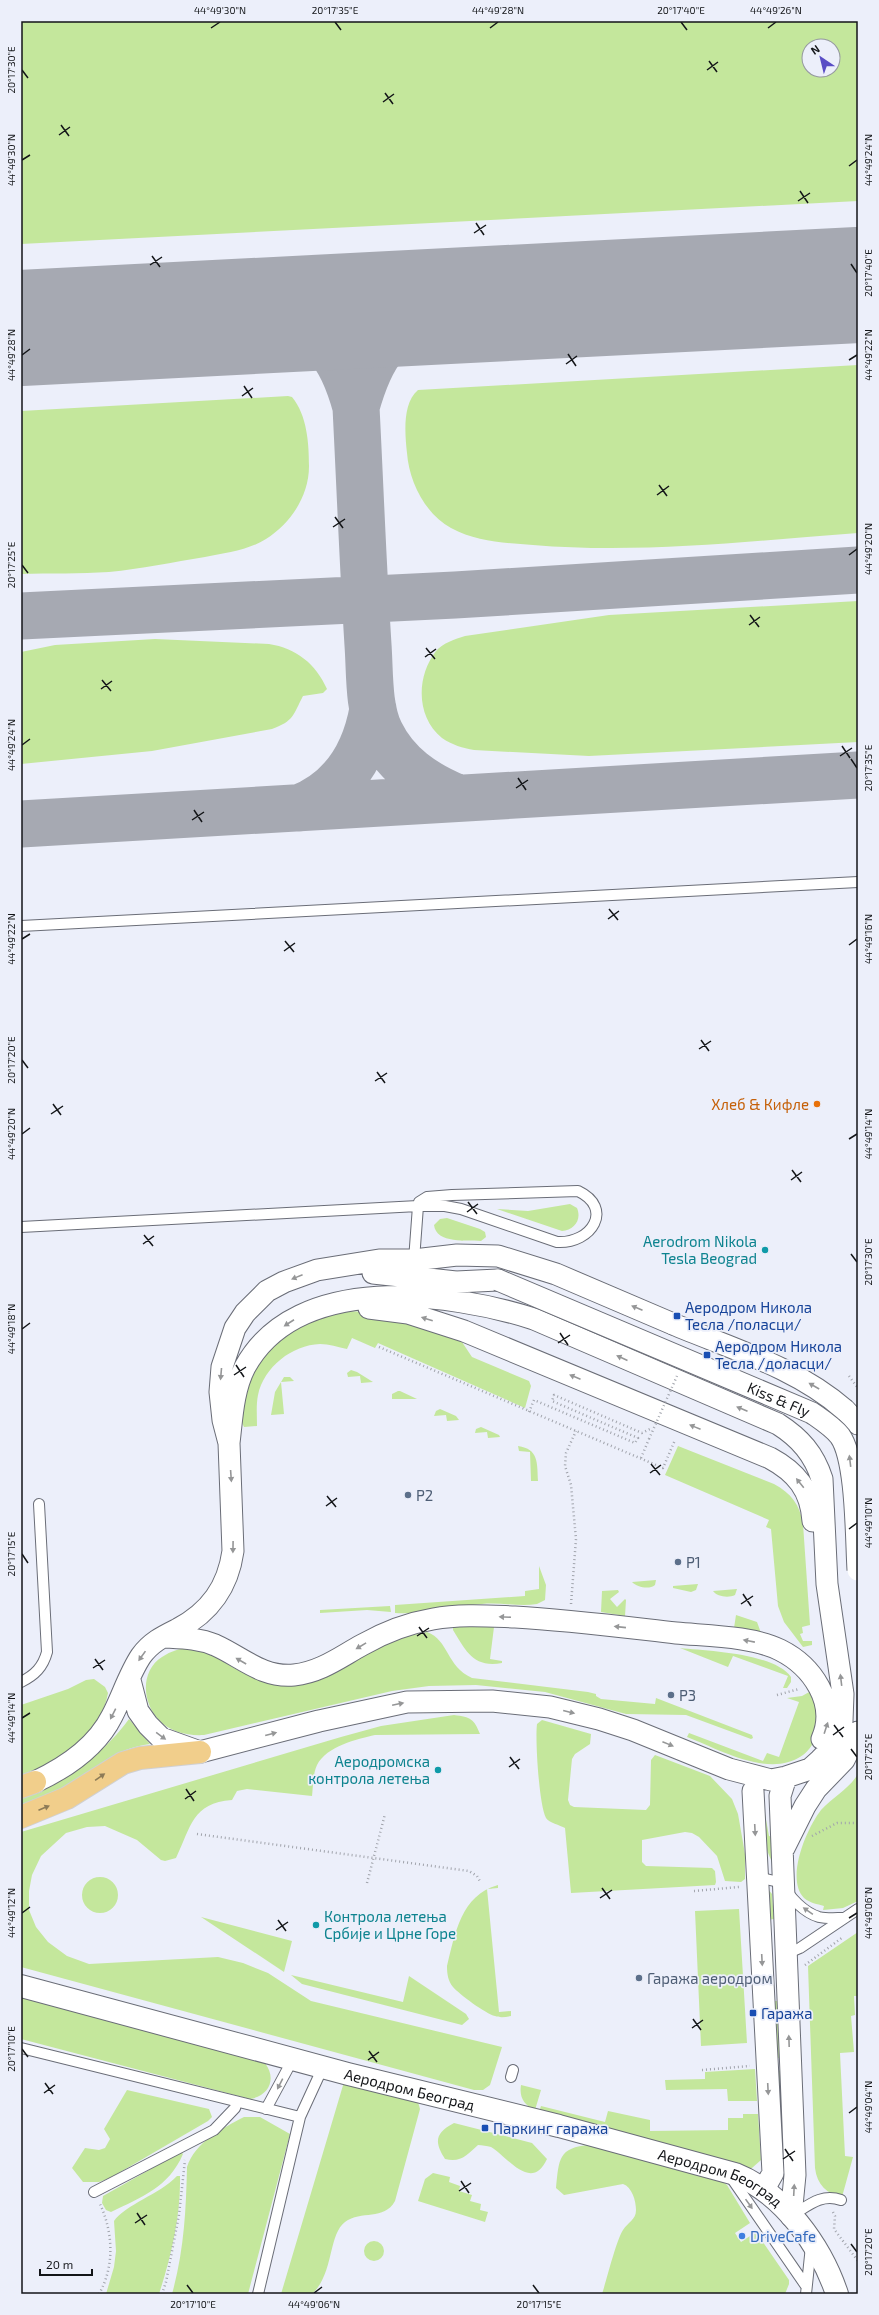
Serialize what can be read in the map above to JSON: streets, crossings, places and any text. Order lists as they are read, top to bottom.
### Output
{
  "streets": {
    "street": ["Kiss & Fly", "Аеродром Београд"]
  },
  "places": {
    "other": [
      "Хлеб & Кифле",
      "Aerodrom Nikola Tesla Beograd",
      "P2",
      "P1",
      "P3",
      "Аеродромска контрола летења",
      "Контрола летења Србије и Црне Горе",
      "Гаража аеродром",
      "DriveCafe"
    ],
    "transit": [
      "Аеродром Никола Тесла /поласци/",
      "Аеродром Никола Тесла /доласци/",
      "Гаража",
      "Паркинг гаража"
    ]
  },
  "scale_bar": "20 m",
  "north": "top left",
  "coordinates": [
    "44°49'30\"N",
    "20°17'35\"E",
    "44°49'28\"N",
    "20°17'40\"E",
    "44°49'26\"N",
    "20°17'30\"E",
    "44°49'24\"N",
    "44°49'22\"N",
    "44°49'20\"N",
    "20°17'25\"E",
    "44°49'16\"N",
    "20°17'20\"E",
    "44°49'14\"N",
    "44°49'18\"N",
    "44°49'10\"N",
    "20°17'15\"E",
    "44°49'06\"N",
    "44°49'12\"N",
    "20°17'10\"E",
    "44°49'04\"N"
  ]
}
